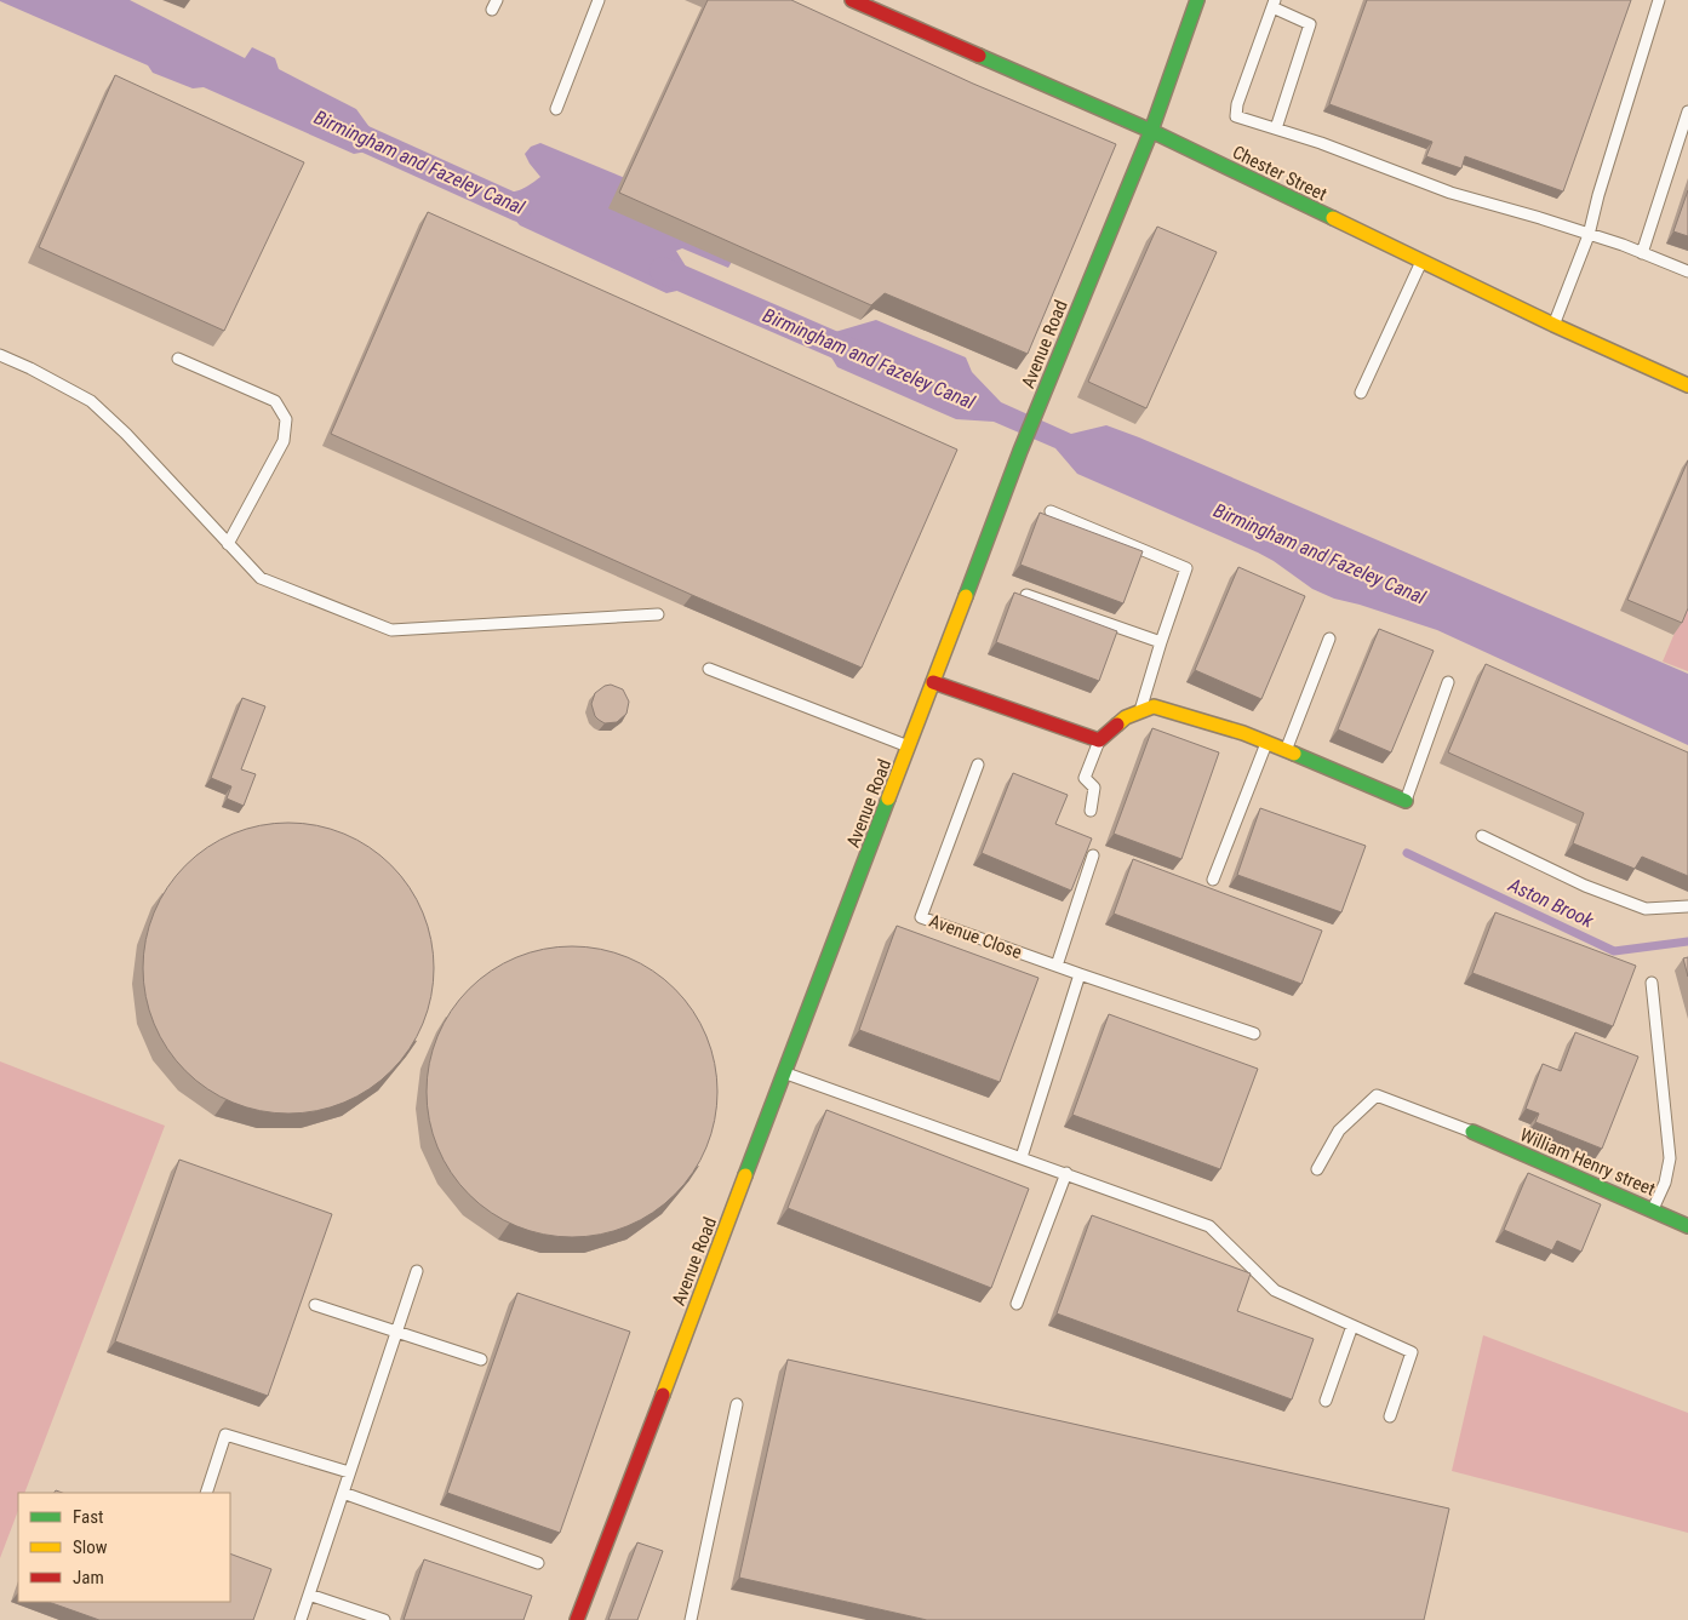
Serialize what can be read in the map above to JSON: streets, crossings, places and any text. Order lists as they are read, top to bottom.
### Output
{
  "streets": {
    "street": ["Chester Street", "Avenue Road", "William Henry street"],
    "lane": ["Avenue Close"]
  },
  "crossings": [
    ["Chester Street", "Avenue Road"]
  ],
  "water": ["Birmingham and Fazeley Canal", "Aston Brook"],
  "legend": ["Fast", "Slow", "Jam"]
}
